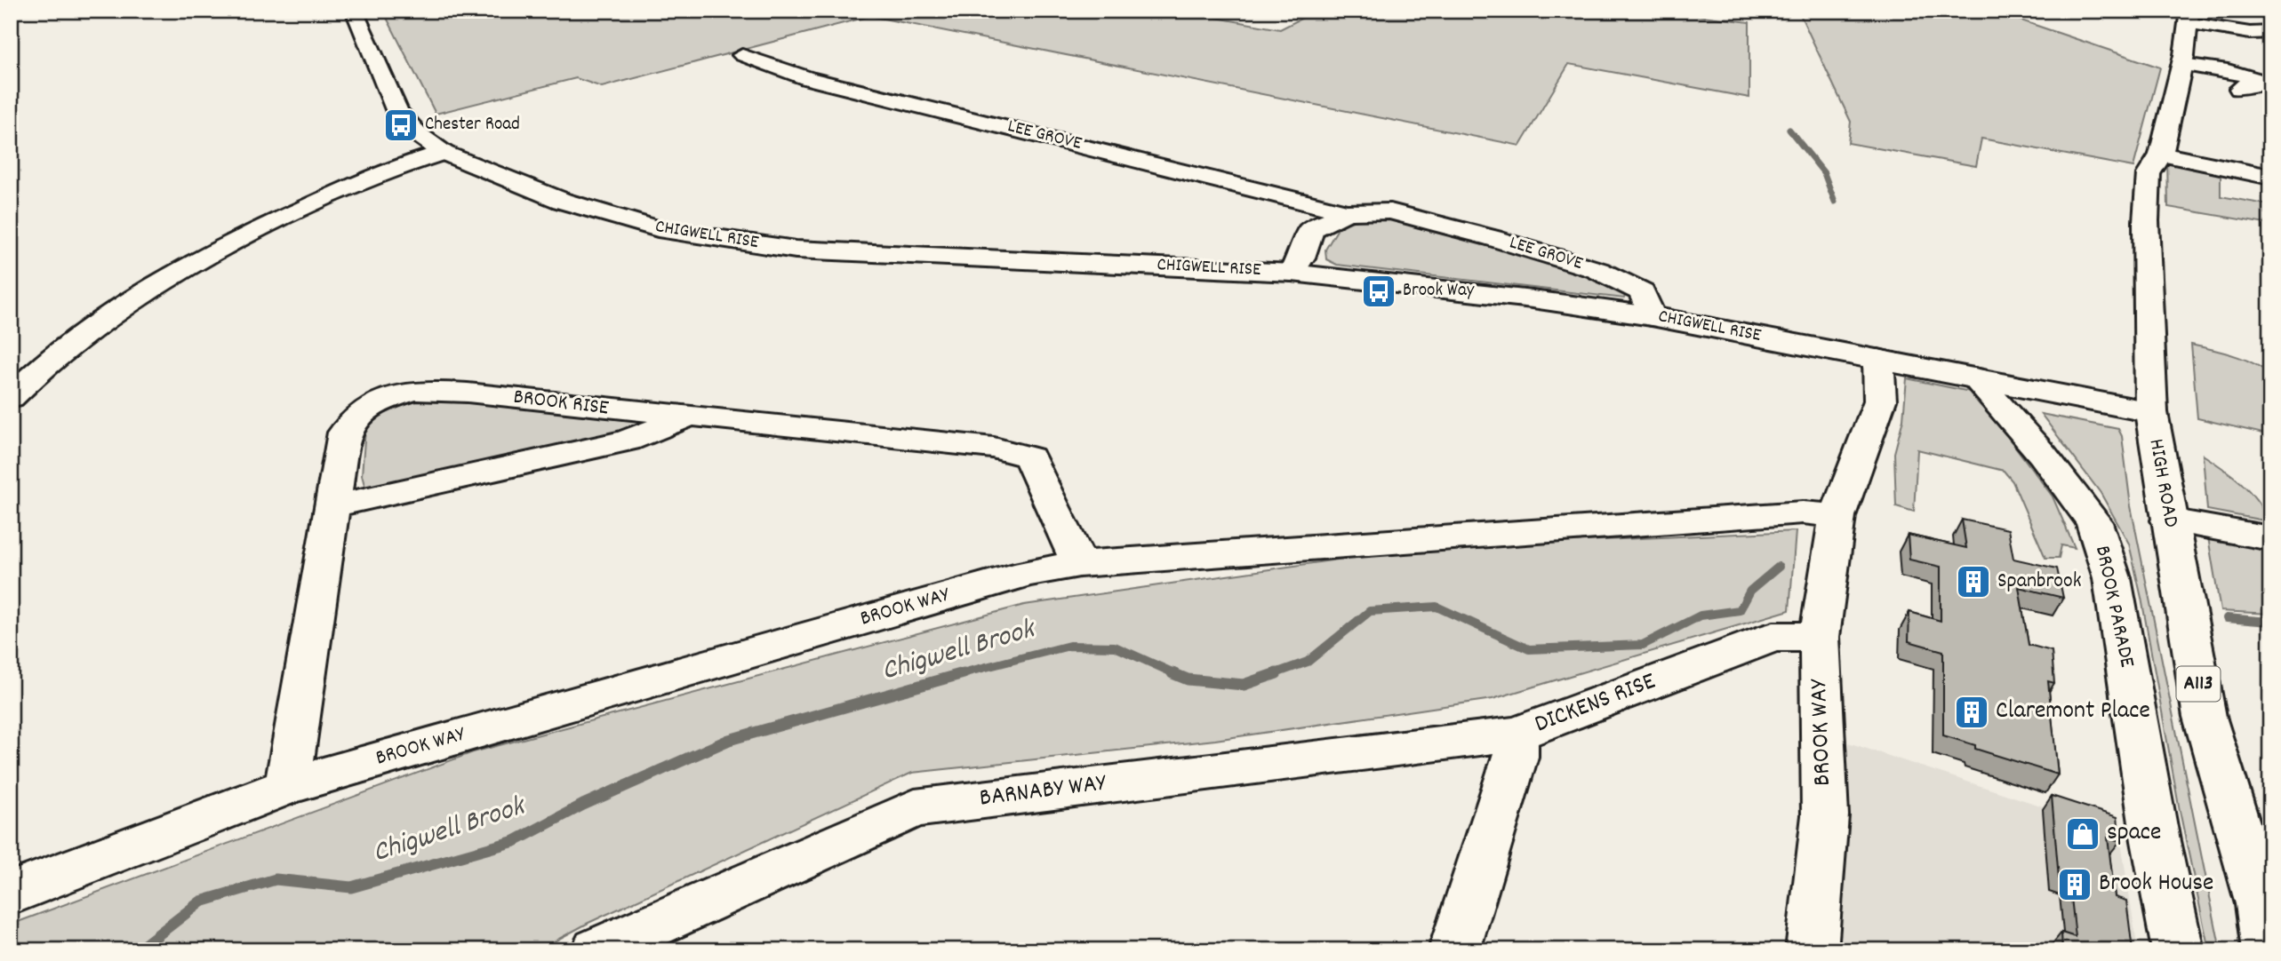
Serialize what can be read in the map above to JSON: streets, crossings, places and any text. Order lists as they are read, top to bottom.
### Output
{
  "streets": {
    "street": [
      "LEE GROVE",
      "CHIGWELL RISE",
      "BROOK RISE",
      "HIGH ROAD",
      "BROOK PARADE",
      "BROOK WAY",
      "A113",
      "DICKENS RISE",
      "BARNABY WAY"
    ]
  },
  "crossings": [
    ["LEE GROVE", "CHIGWELL RISE"],
    ["CHIGWELL RISE", "HIGH ROAD"],
    ["CHIGWELL RISE", "BROOK PARADE"],
    ["CHIGWELL RISE", "BROOK WAY"],
    ["BROOK RISE", "BROOK WAY"],
    ["BROOK WAY", "DICKENS RISE"],
    ["DICKENS RISE", "BARNABY WAY"]
  ],
  "water": ["Chigwell Brook"],
  "places": {
    "bus stop": ["Chester Road", "Brook Way"],
    "building": ["Spanbrook", "Claremont Place", "Brook House"],
    "shop": ["space"]
  }
}
